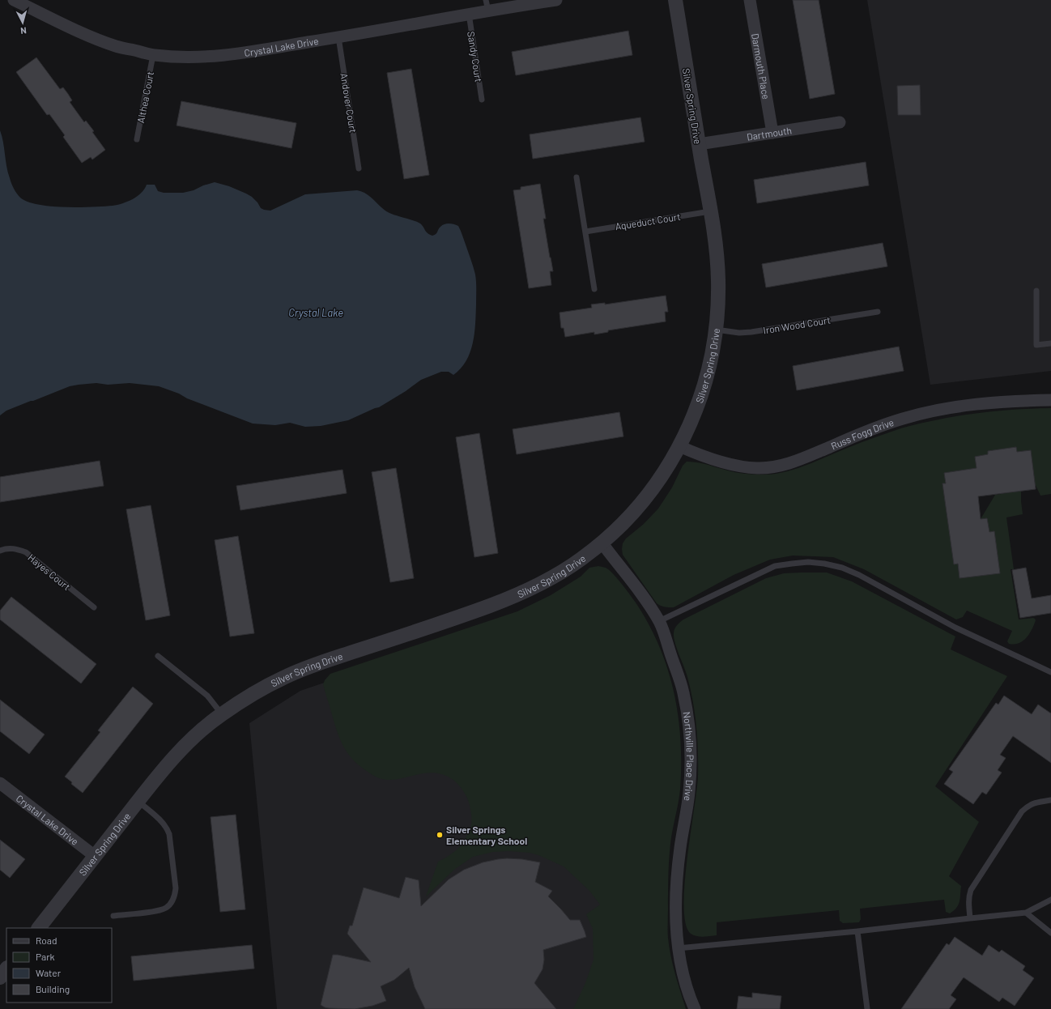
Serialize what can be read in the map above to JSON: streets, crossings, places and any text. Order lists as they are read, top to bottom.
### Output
{
  "streets": {
    "street": [
      "Crystal Lake Drive",
      "Darmouth Place",
      "Silver Spring Drive",
      "Dartmouth",
      "Russ Fogg Drive",
      "Northville Place Drive"
    ],
    "lane": [
      "Sandy Court",
      "Althea Court",
      "Andover Court",
      "Aqueduct Court",
      "Iron Wood Court",
      "Hayes Court"
    ]
  },
  "crossings": [
    ["Crystal Lake Drive", "Sandy Court"],
    ["Crystal Lake Drive", "Althea Court"],
    ["Crystal Lake Drive", "Andover Court"],
    ["Crystal Lake Drive", "Silver Spring Drive"],
    ["Darmouth Place", "Dartmouth"],
    ["Silver Spring Drive", "Dartmouth"],
    ["Silver Spring Drive", "Aqueduct Court"],
    ["Silver Spring Drive", "Iron Wood Court"],
    ["Silver Spring Drive", "Russ Fogg Drive"],
    ["Silver Spring Drive", "Northville Place Drive"]
  ],
  "water": ["Crystal Lake"],
  "places": ["Silver Springs Elementary School"],
  "legend": [
    "Road",
    "Park",
    "Water",
    "Building"
  ],
  "north": "bottom"
}
